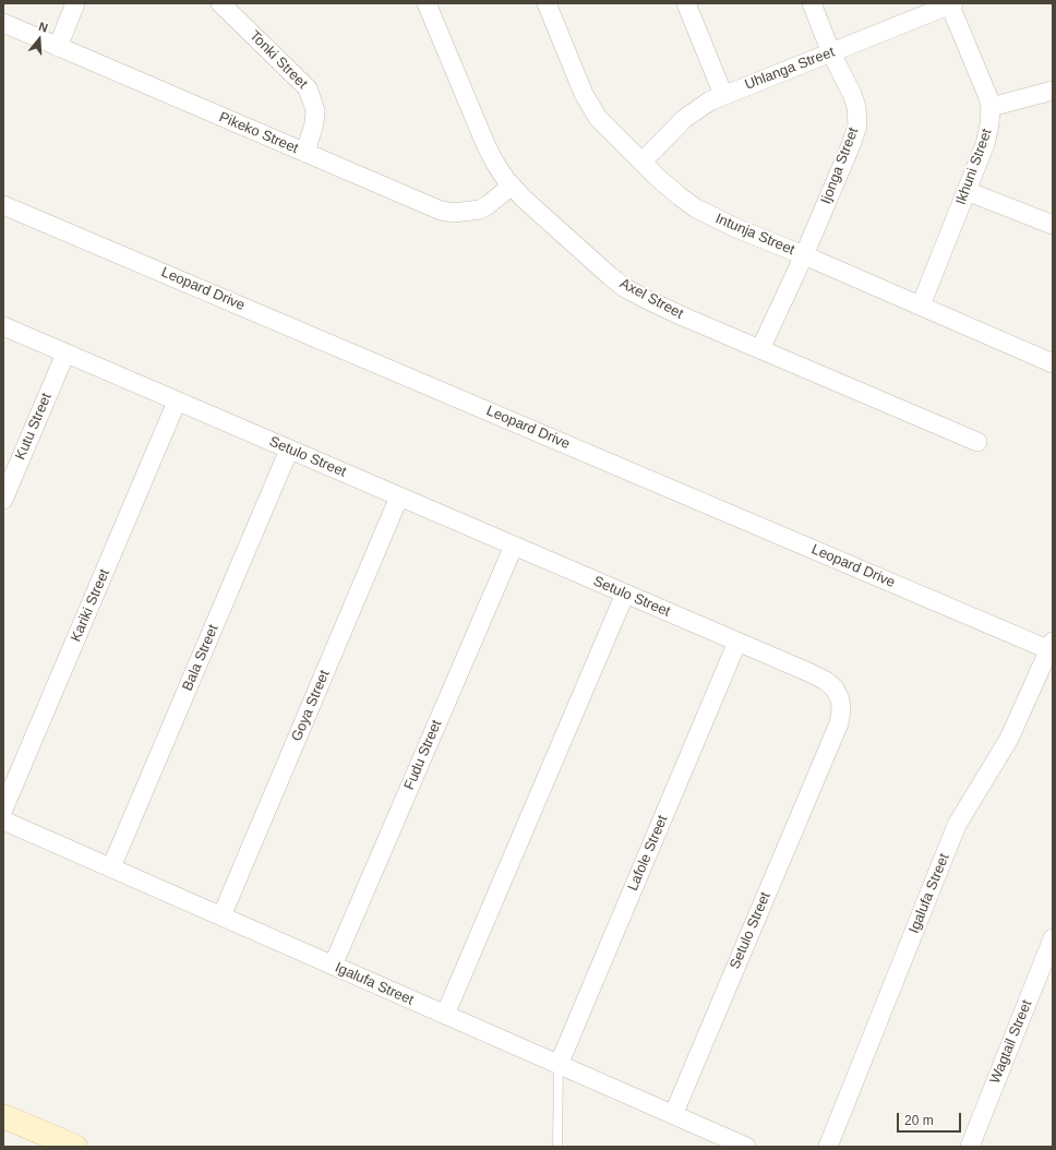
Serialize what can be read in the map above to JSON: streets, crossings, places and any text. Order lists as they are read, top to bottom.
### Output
{
  "streets": {
    "street": [
      "Tonki Street",
      "Uhlanga Street",
      "Pikeko Street",
      "Ijonga Street",
      "Ikhuni Street",
      "Intunja Street",
      "Leopard Drive",
      "Axel Street",
      "Kutu Street",
      "Setulo Street",
      "Kariki Street",
      "Bala Street",
      "Goya Street",
      "Fudu Street",
      "Lafole Street",
      "Igalufa Street",
      "Wagtail Street"
    ]
  },
  "crossings": [
    ["Tonki Street", "Pikeko Street"],
    ["Uhlanga Street", "Ijonga Street"],
    ["Uhlanga Street", "Ikhuni Street"],
    ["Uhlanga Street", "Intunja Street"],
    ["Pikeko Street", "Axel Street"],
    ["Ijonga Street", "Intunja Street"],
    ["Ijonga Street", "Axel Street"],
    ["Ikhuni Street", "Intunja Street"],
    ["Leopard Drive", "Igalufa Street"],
    ["Kutu Street", "Setulo Street"],
    ["Setulo Street", "Kariki Street"],
    ["Setulo Street", "Bala Street"],
    ["Setulo Street", "Goya Street"],
    ["Setulo Street", "Fudu Street"],
    ["Setulo Street", "Lafole Street"],
    ["Setulo Street", "Igalufa Street"],
    ["Bala Street", "Igalufa Street"],
    ["Goya Street", "Igalufa Street"],
    ["Fudu Street", "Igalufa Street"],
    ["Lafole Street", "Igalufa Street"]
  ],
  "scale_bar": "20 m",
  "north": "top"
}
